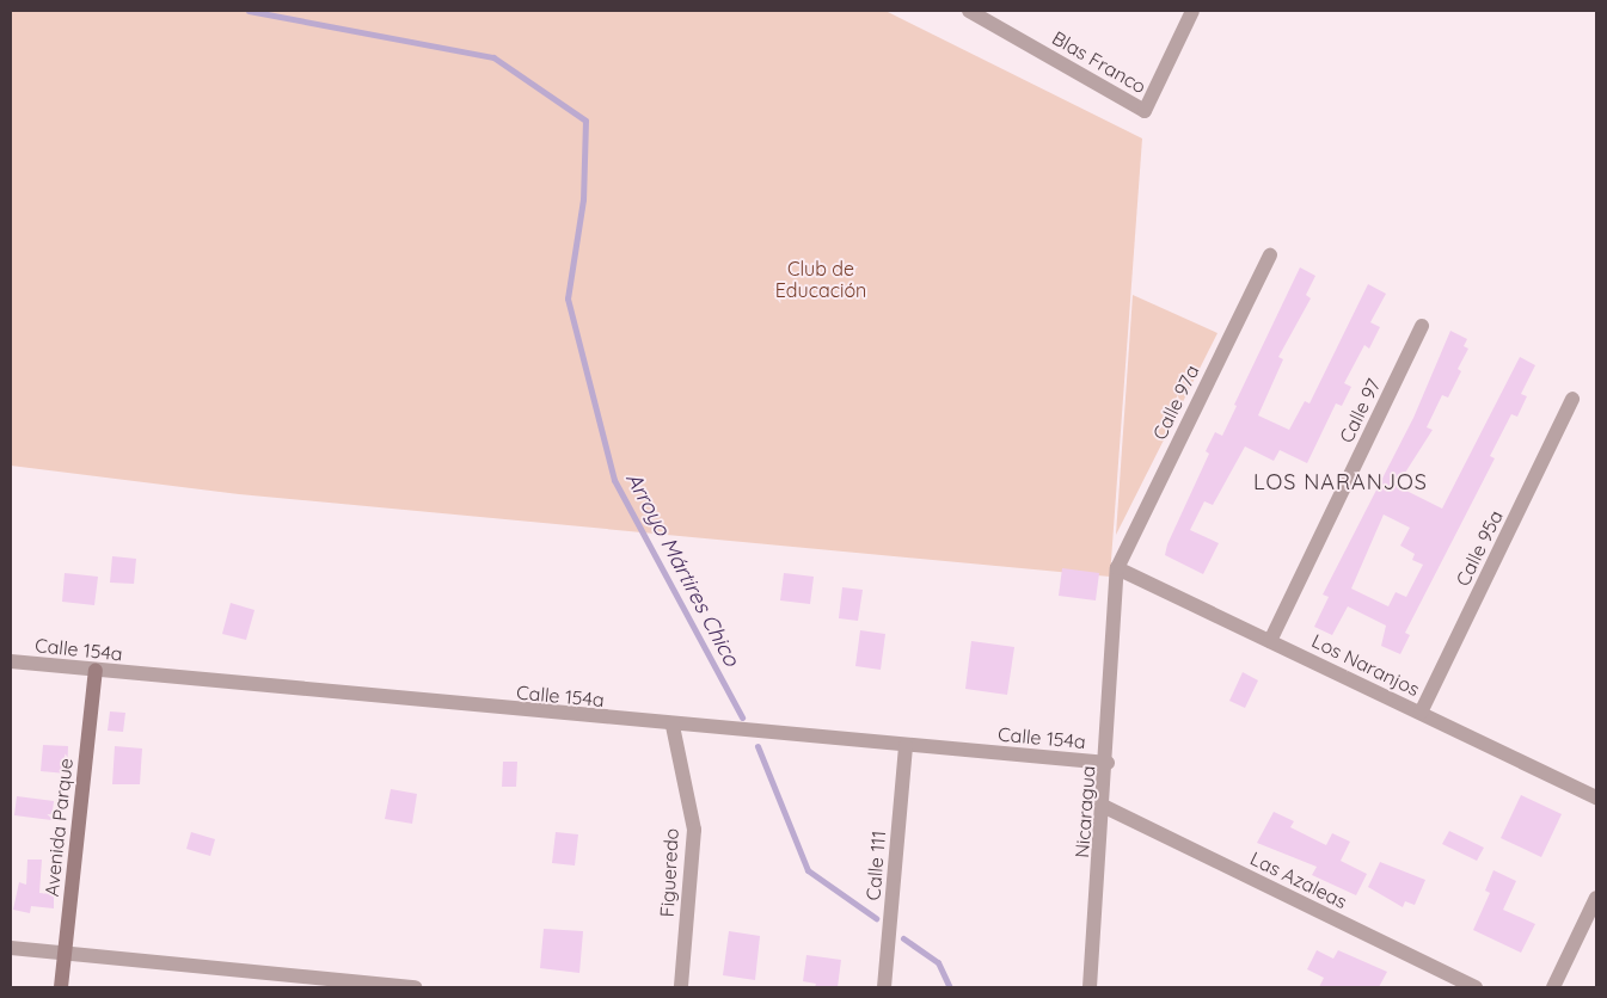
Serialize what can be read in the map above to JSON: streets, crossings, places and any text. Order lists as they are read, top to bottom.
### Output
{
  "streets": {
    "street": [
      "Blas Franco",
      "Calle 97a",
      "Calle 97",
      "Calle 95a",
      "Calle 154a",
      "Los Naranjos",
      "Nicaragua",
      "Avenida Parque",
      "Calle 111",
      "Figueredo",
      "Las Azaleas"
    ]
  },
  "crossings": [
    ["Calle 97a", "Los Naranjos"],
    ["Calle 97a", "Nicaragua"],
    ["Calle 97", "Los Naranjos"],
    ["Calle 95a", "Los Naranjos"],
    ["Calle 154a", "Nicaragua"],
    ["Calle 154a", "Avenida Parque"],
    ["Calle 154a", "Calle 111"],
    ["Calle 154a", "Figueredo"],
    ["Los Naranjos", "Nicaragua"],
    ["Nicaragua", "Las Azaleas"]
  ],
  "districts": ["LOS NARANJOS"],
  "water": ["Arroyo Mártires Chico"],
  "parks": ["Club de Educación"]
}
